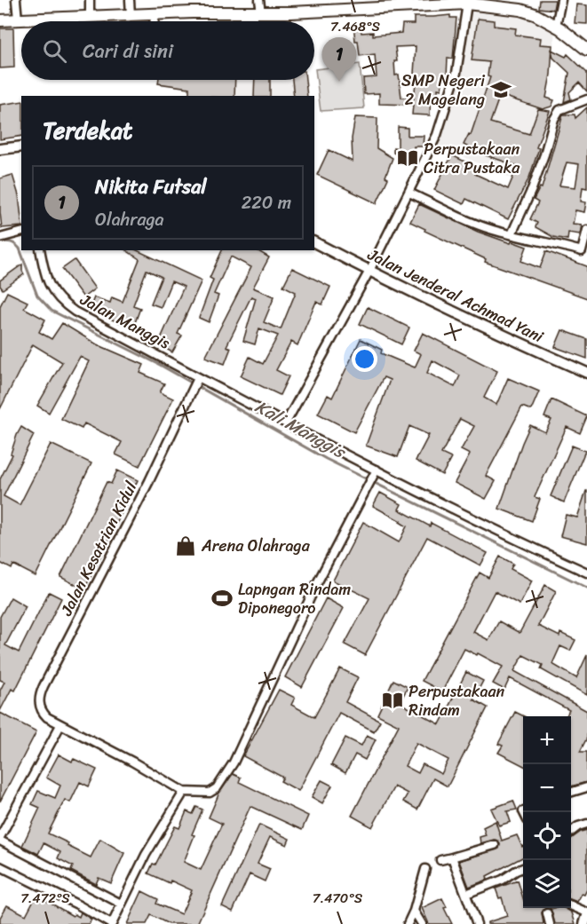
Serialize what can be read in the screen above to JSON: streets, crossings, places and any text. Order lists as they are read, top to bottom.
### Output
{
  "streets": {
    "main road": ["Jalan Jenderal Achmad Yani"],
    "street": ["Jalan Manggis", "Jalan Kesatrian Kidul"]
  },
  "crossings": [
    ["Jalan Manggis", "Jalan Kesatrian Kidul"]
  ],
  "water": ["Kali Manggis"],
  "places": {
    "school or university": ["SMP Negeri 2 Magelang"],
    "library": ["Perpustakaan Citra Pustaka", "Perpustakaan Rindam"],
    "shop": ["Arena Olahraga"],
    "sports": ["Lapngan Rindam Diponegoro"]
  },
  "page": {
    "search": "Cari di sini",
    "pins": "1",
    "heading": "Terdekat",
    "list": [
      {
        "mark": "1",
        "name": "Nikita Futsal",
        "note": "Olahraga",
        "value": "220 m"
      }
    ],
    "map_buttons": ["+", "−"]
  },
  "coordinates": ["7.468°S", "7.472°S", "7.470°S"]
}
